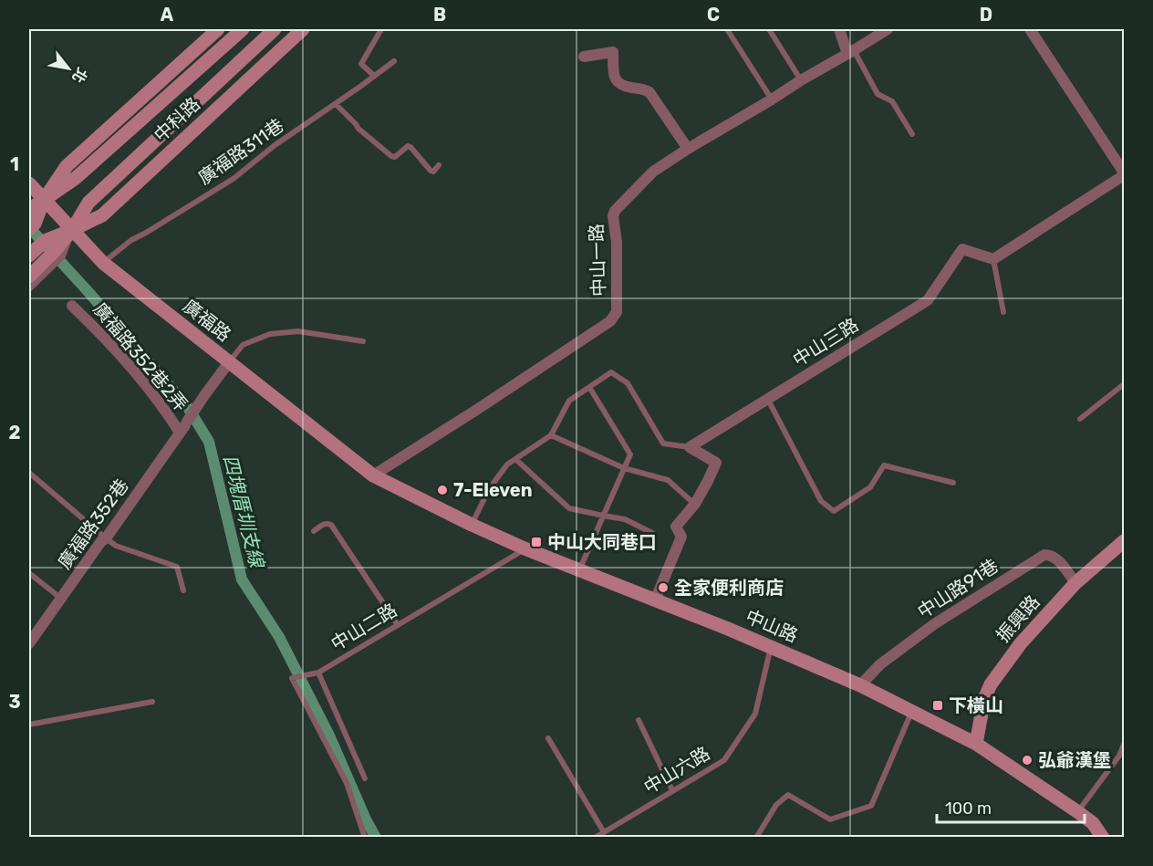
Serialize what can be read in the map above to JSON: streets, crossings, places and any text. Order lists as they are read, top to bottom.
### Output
{
  "streets": {
    "street": [
      "中科路",
      "中山一路",
      "廣福路",
      "中山三路",
      "廣福路352巷2弄",
      "廣福路352巷",
      "中山路91巷",
      "振興路",
      "中山路"
    ],
    "lane": ["廣福路311巷", "中山二路", "中山六路"]
  },
  "crossings": [
    ["中科路", "廣福路"],
    ["廣福路311巷", "廣福路"],
    ["中山一路", "廣福路"],
    ["中山一路", "中山路"],
    ["廣福路", "廣福路352巷"],
    ["廣福路", "中山路"],
    ["廣福路352巷2弄", "廣福路352巷"],
    ["中山路91巷", "振興路"],
    ["中山路91巷", "中山路"],
    ["振興路", "中山路"],
    ["中山路", "中山二路"],
    ["中山路", "中山六路"]
  ],
  "water": ["四塊厝圳支線"],
  "places": {
    "other": ["7-Eleven", "全家便利商店", "弘爺漢堡"],
    "transit": ["中山大同巷口", "下橫山"]
  },
  "scale_bar": "100 m",
  "north": "bottom right",
  "grid": {
    "columns": [
      "A",
      "B",
      "C",
      "D"
    ],
    "rows": ["1", "2", "3"]
  }
}
